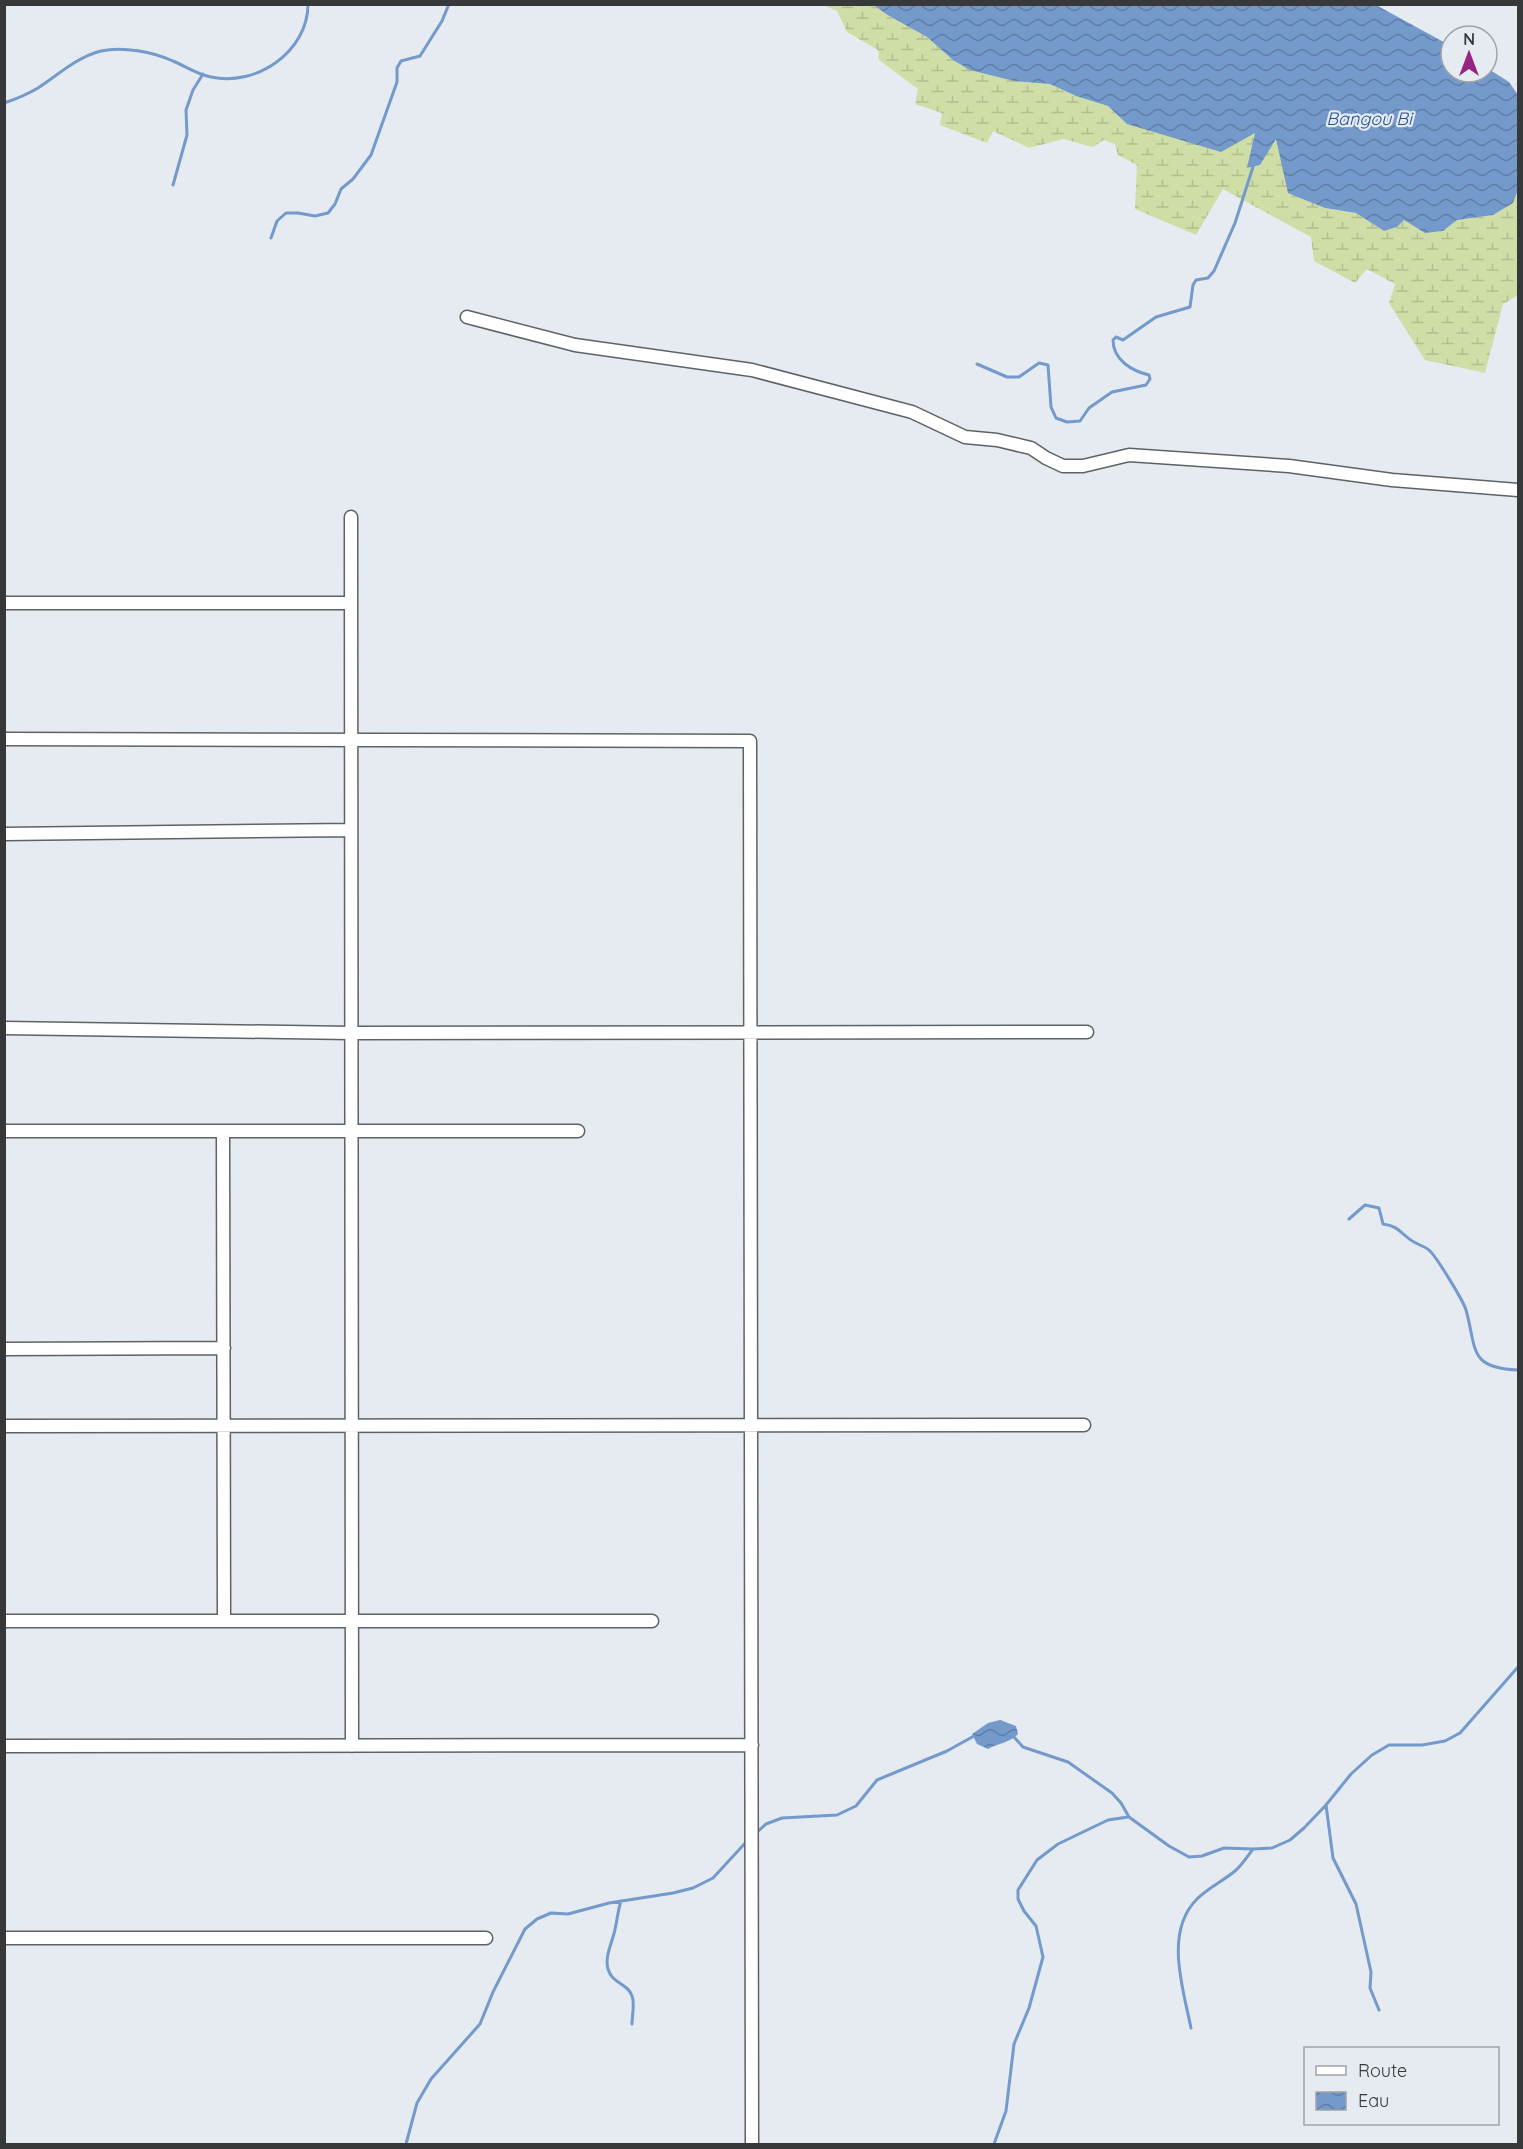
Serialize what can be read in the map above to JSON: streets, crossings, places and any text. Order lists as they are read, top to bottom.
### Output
{
  "water": ["Bangou Bi"],
  "legend": ["Route", "Eau"],
  "north": "top"
}
